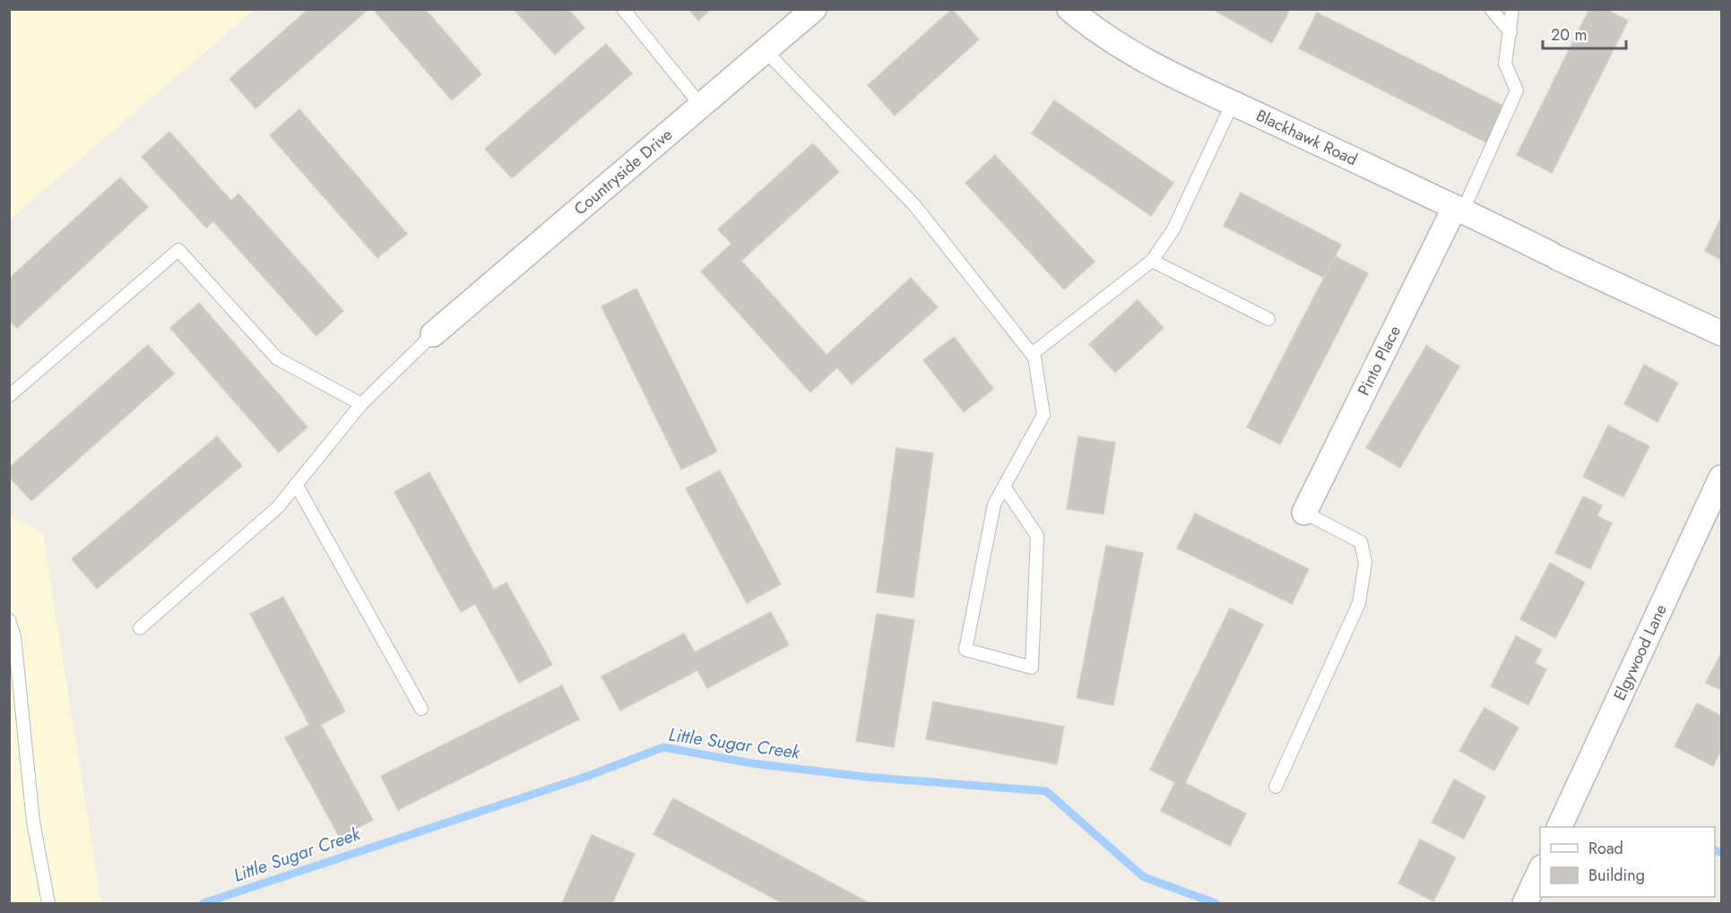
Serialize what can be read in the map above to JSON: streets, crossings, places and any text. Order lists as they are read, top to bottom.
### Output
{
  "streets": {
    "street": [
      "Blackhawk Road",
      "Countryside Drive",
      "Pinto Place",
      "Elgywood Lane"
    ]
  },
  "crossings": [
    ["Blackhawk Road", "Pinto Place"]
  ],
  "water": ["Little Sugar Creek"],
  "legend": ["Road", "Building"],
  "scale_bar": "20 m"
}
